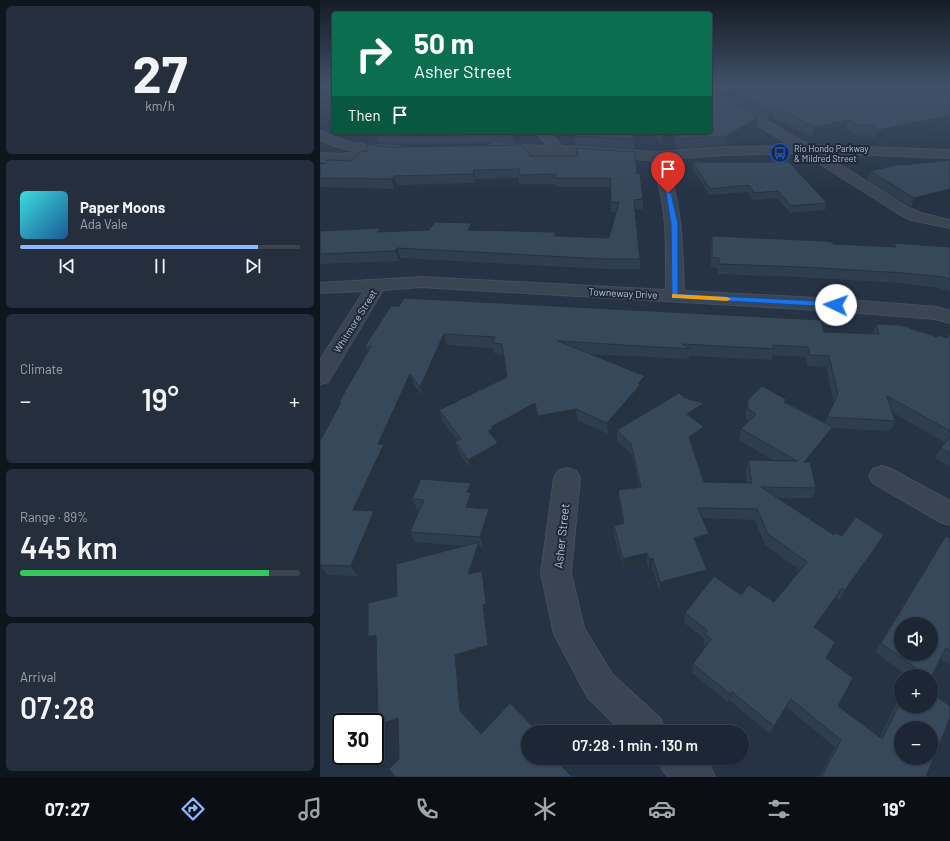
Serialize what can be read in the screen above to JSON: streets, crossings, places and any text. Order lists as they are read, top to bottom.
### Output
{
  "streets": {
    "street": ["Towneway Drive", "Whitmore Street", "Asher Street"]
  },
  "crossings": [
    ["Towneway Drive", "Whitmore Street"]
  ],
  "places": {
    "bus stop": ["Rio Hondo Parkway & Mildred Street"]
  },
  "page": {
    "tile": [
      ["27", "km/h"],
      "Climate",
      ["Range · 89%", "445 km"],
      ["Arrival", "07:28"]
    ],
    "turn": ["50 m", "Asher Street"],
    "then": "Then",
    "song": ["Paper Moons", "Ada Vale"],
    "heat": ["−", "19°", "+"],
    "map_buttons": ["+", "−"],
    "limit": "30",
    "trip": "07:28 · 1 min · 130 m",
    "tabs": ["07:27", "19°"]
  }
}
